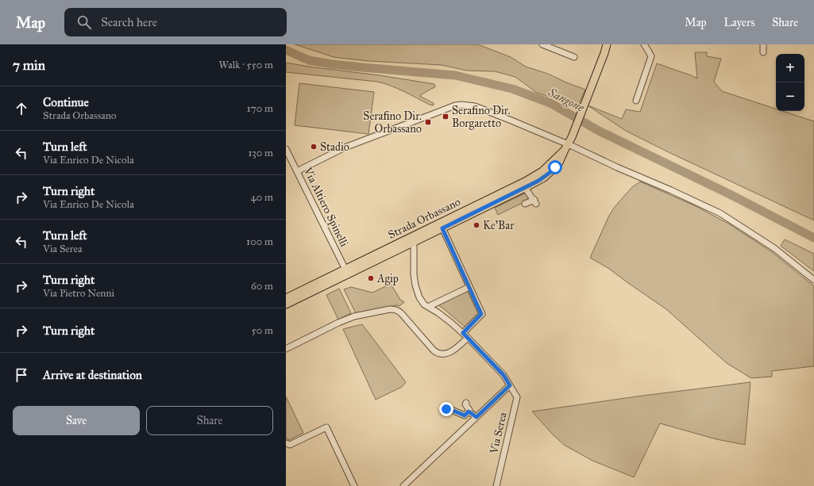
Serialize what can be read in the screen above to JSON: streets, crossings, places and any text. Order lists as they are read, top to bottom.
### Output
{
  "streets": {
    "main road": ["Strada Orbassano"],
    "street": ["Via Altiero Spinelli", "Via Serea"]
  },
  "crossings": [
    ["Via Altiero Spinelli", "Strada Orbassano"],
    ["Strada Orbassano", "Via Serea"]
  ],
  "water": ["Sangone"],
  "places": {
    "transit": ["Serafino Dir. Borgaretto", "Serafino Dir. Orbassano"],
    "other": ["Stadio", "Ke'Bar", "Agip"]
  },
  "page": {
    "header": "Map",
    "search": "Search here",
    "nav": ["Map", "Layers", "Share"],
    "heading": ["7 min", "Walk · 550 m"],
    "map_buttons": ["+", "−"],
    "list": [
      ["Continue", "Strada Orbassano", "170 m"],
      ["Turn left", "Via Enrico De Nicola", "130 m"],
      ["Turn right", "Via Enrico De Nicola", "40 m"],
      ["Turn left", "Via Serea", "100 m"],
      ["Turn right", "Via Pietro Nenni", "60 m"],
      ["Turn right", "50 m"],
      "Arrive at destination"
    ],
    "buttons": ["Save", "Share"]
  }
}
